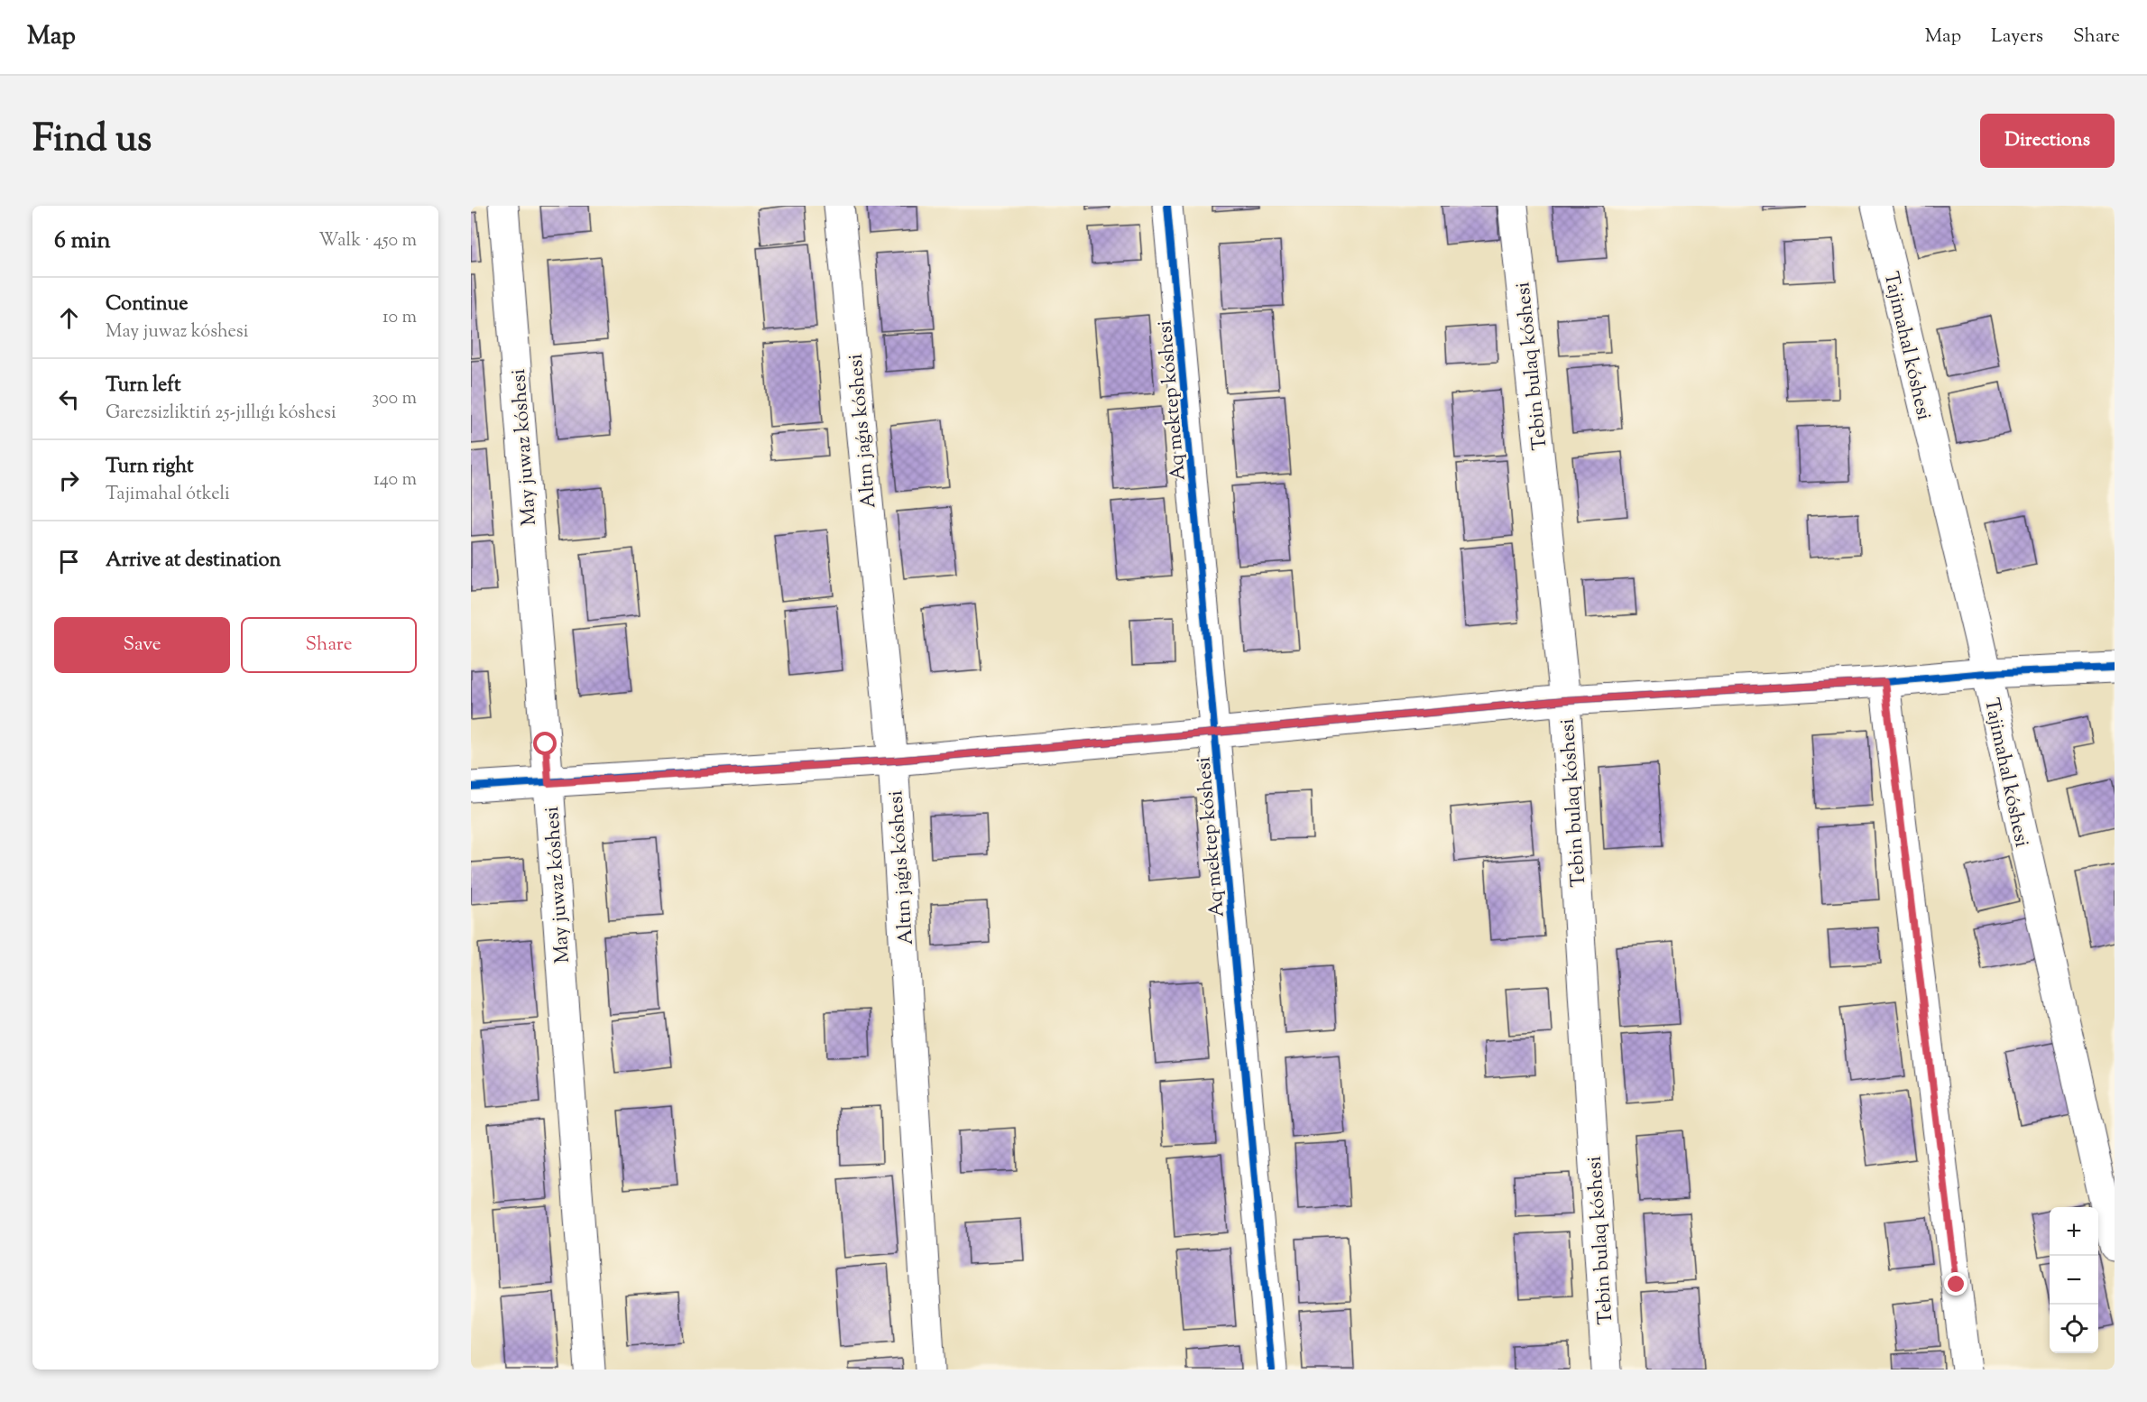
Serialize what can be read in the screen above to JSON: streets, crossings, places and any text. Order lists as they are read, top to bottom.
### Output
{
  "streets": {
    "street": [
      "Tajimahal kóshesi",
      "Tebin bulaq kóshesi",
      "Aq mektep kóshesi",
      "Altın jaǵıs kóshesi",
      "May juwaz kóshesi"
    ]
  },
  "page": {
    "header": "Map",
    "nav": ["Map", "Layers", "Share"],
    "title": "Find us",
    "buttons": [
      "Directions",
      ["Save", "Share"]
    ],
    "heading": ["6 min", "Walk · 450 m"],
    "list": [
      ["Continue", "May juwaz kóshesi", "10 m"],
      ["Turn left", "Ǵarezsizliktiń 25-jıllıǵı kóshesi", "300 m"],
      ["Turn right", "Tajimahal ótkeli", "140 m"],
      "Arrive at destination"
    ],
    "map_buttons": ["+", "−"]
  }
}
